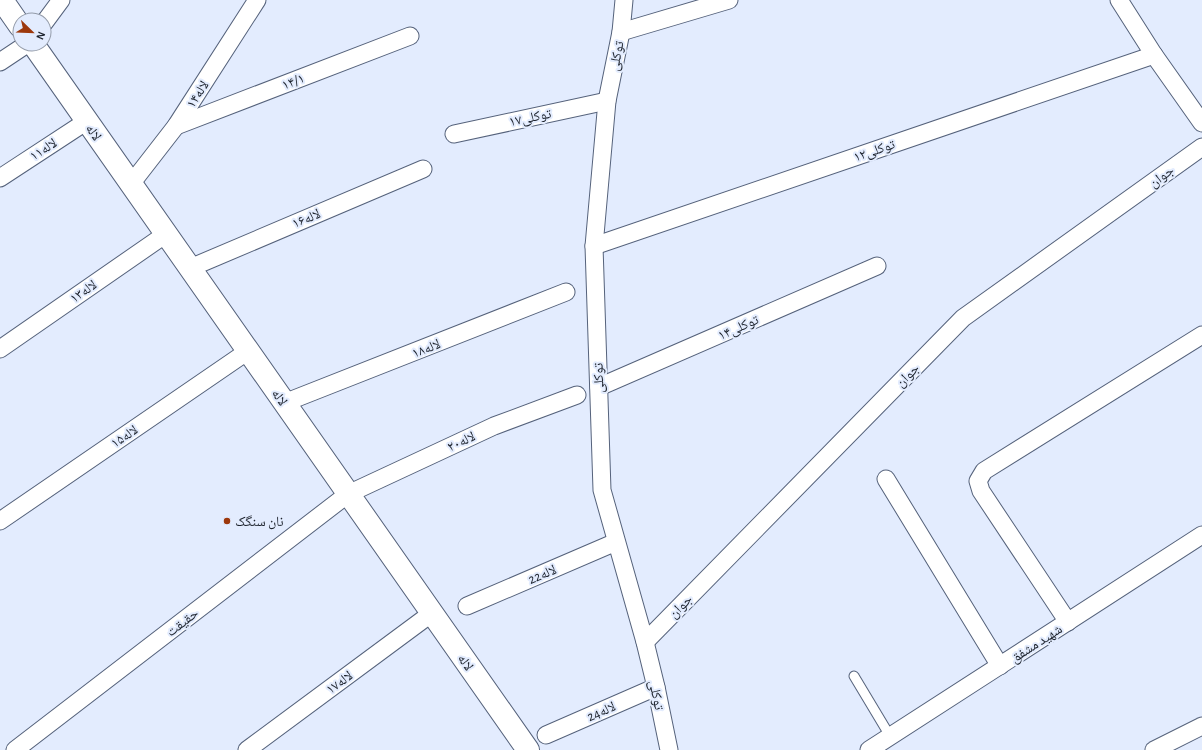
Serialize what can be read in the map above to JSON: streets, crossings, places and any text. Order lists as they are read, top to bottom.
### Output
{
  "streets": {
    "street": [
      "توکلی",
      "۱۴/۱",
      "لاله۱۴",
      "توکلی۱۷",
      "لاله",
      "لاله۱۱",
      "توکلی۱۲",
      "جوان",
      "لاله۱۶",
      "لاله۱۳",
      "توکلی۱۴",
      "لاله۱۸",
      "لاله۱۵",
      "لاله۲۰",
      "22لاله",
      "حقیقت",
      "شهید مشفق",
      "لاله۱۷",
      "24لاله"
    ]
  },
  "crossings": [
    ["توکلی", "توکلی۱۷"],
    ["توکلی", "توکلی۱۲"],
    ["توکلی", "جوان"],
    ["توکلی", "توکلی۱۴"],
    ["توکلی", "22لاله"],
    ["توکلی", "24لاله"],
    ["۱۴/۱", "لاله۱۴"],
    ["لاله۱۴", "لاله"],
    ["لاله", "لاله۱۱"],
    ["لاله", "لاله۱۶"],
    ["لاله", "لاله۱۳"],
    ["لاله", "لاله۱۸"],
    ["لاله", "لاله۱۵"],
    ["لاله", "لاله۲۰"],
    ["لاله", "حقیقت"],
    ["لاله", "لاله۱۷"],
    ["لاله۲۰", "حقیقت"]
  ],
  "places": ["نان سنگک"],
  "north": "bottom right"
}
